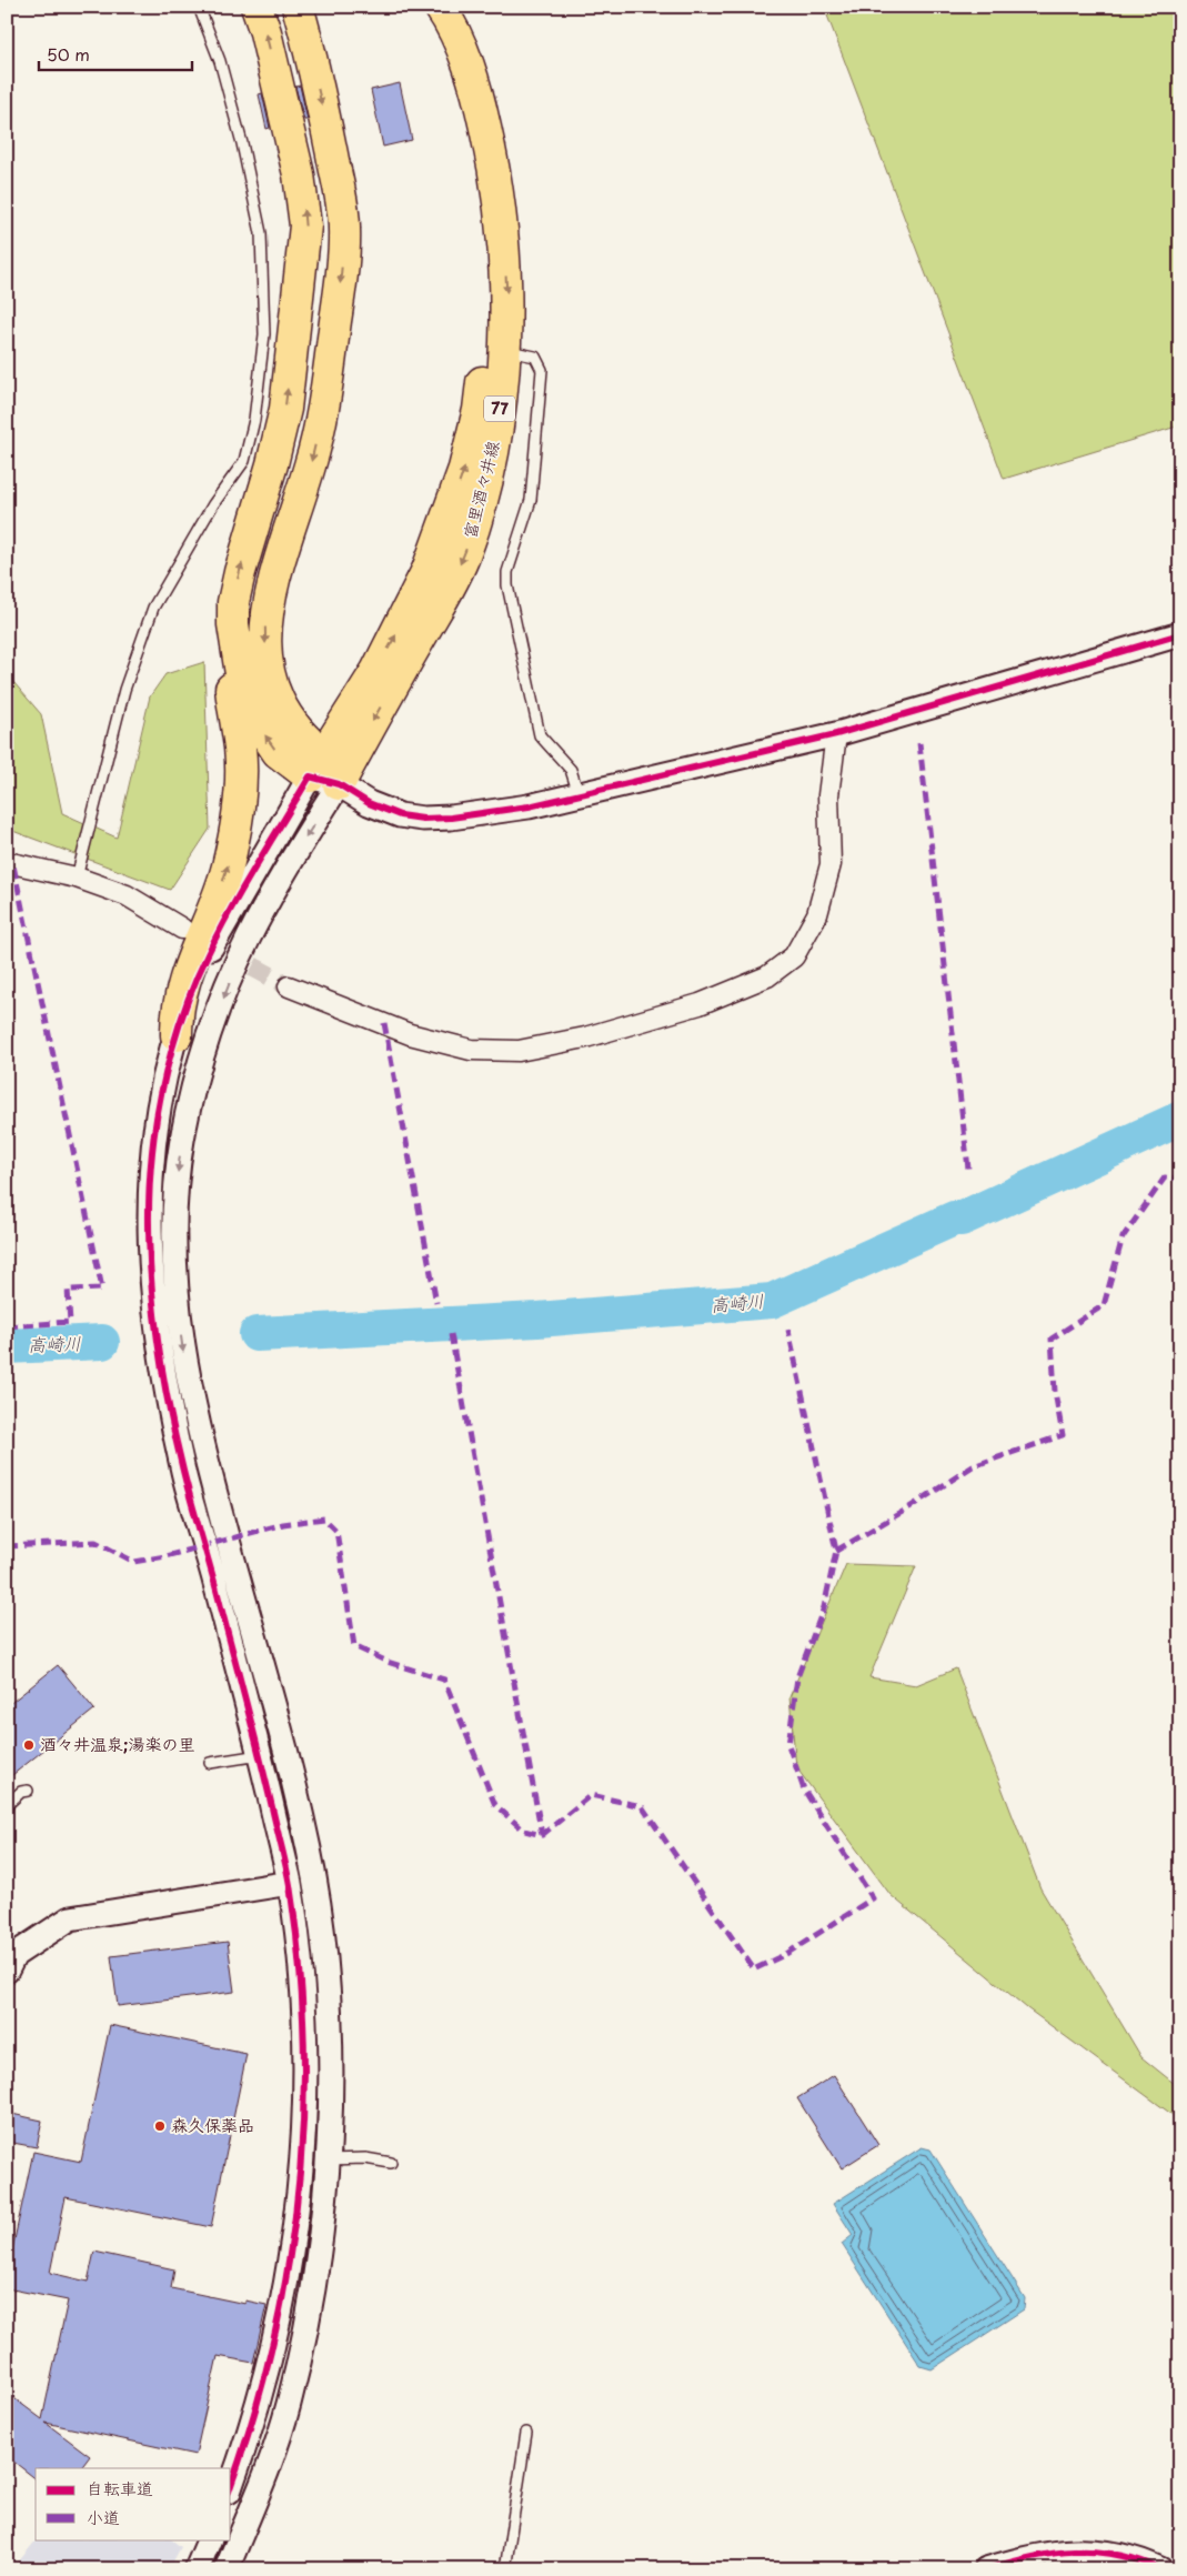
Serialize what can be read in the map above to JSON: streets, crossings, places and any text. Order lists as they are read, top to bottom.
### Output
{
  "streets": {
    "main road": ["77", "富里酒々井線"]
  },
  "water": ["高崎川"],
  "places": ["酒々井温泉;湯楽の里", "森久保薬品"],
  "legend": ["自転車道", "小道"],
  "scale_bar": "50 m"
}
